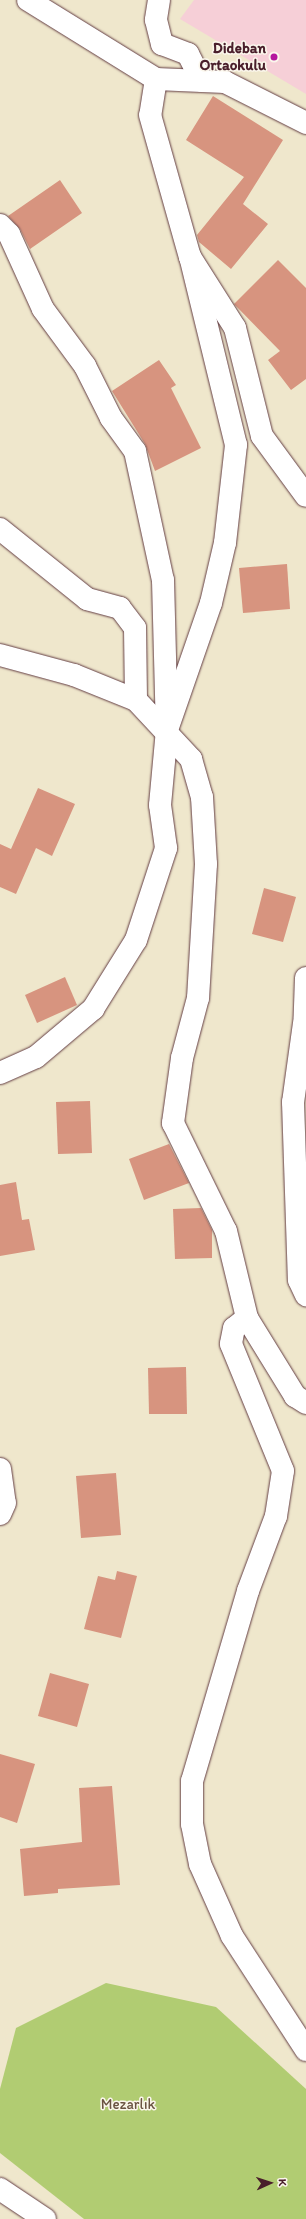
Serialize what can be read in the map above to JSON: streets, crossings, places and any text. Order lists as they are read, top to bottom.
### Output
{
  "parks": ["Mezarlık"],
  "places": ["Dideban Ortaokulu"],
  "north": "right"
}
